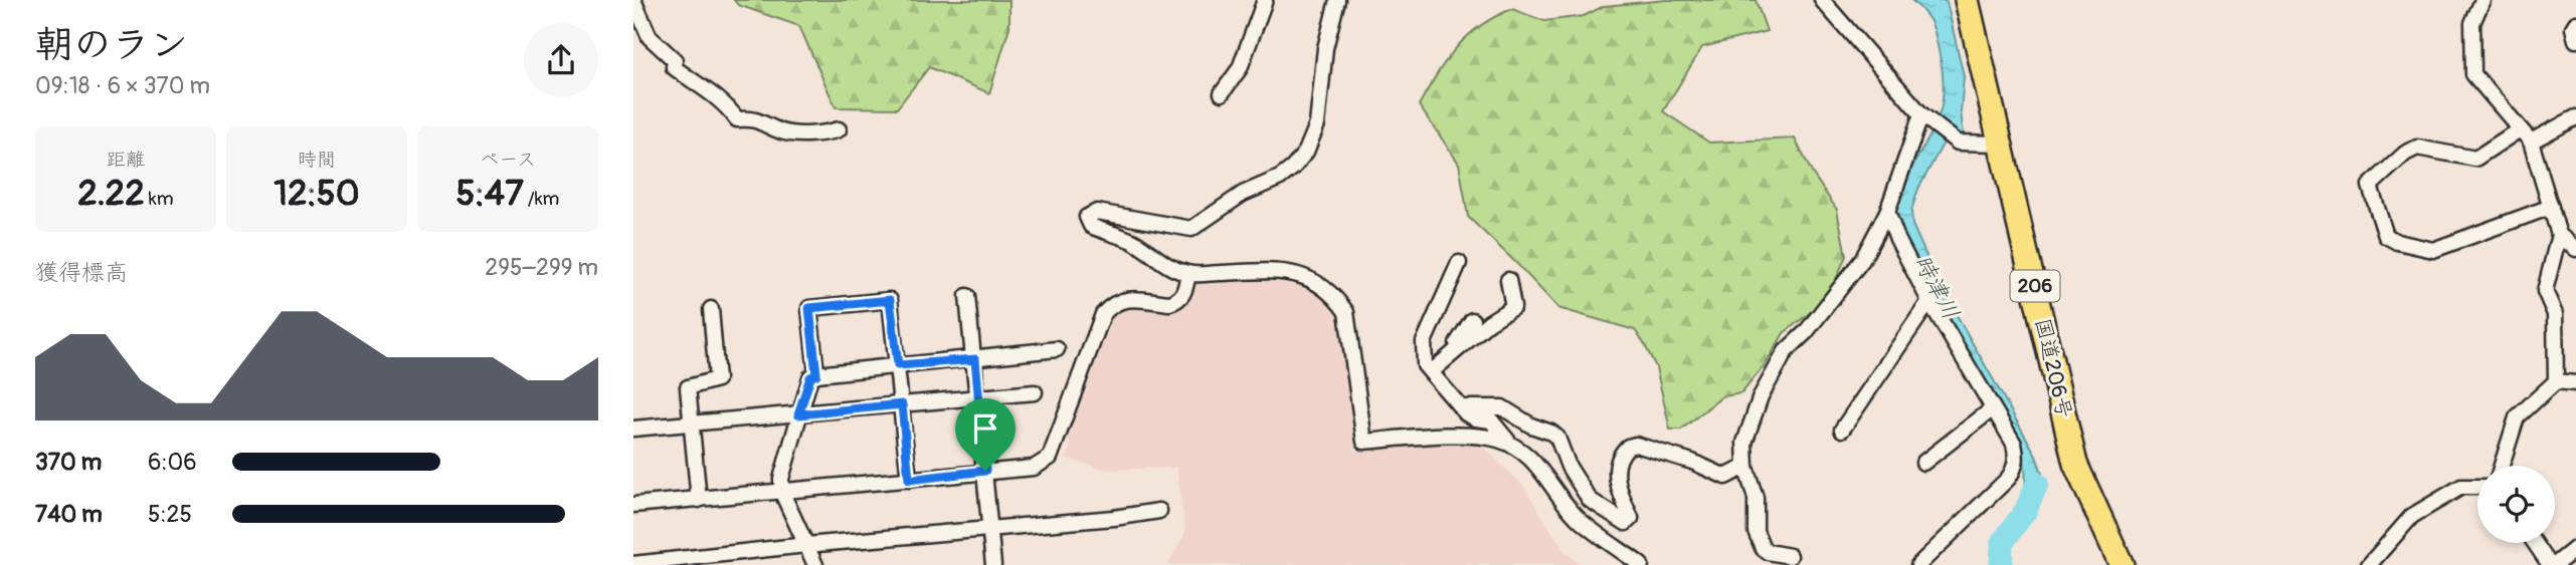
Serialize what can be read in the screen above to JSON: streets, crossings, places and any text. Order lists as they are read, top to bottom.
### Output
{
  "streets": {
    "highway": ["206", "国道206号"]
  },
  "water": ["時津川"],
  "page": {
    "heading": ["朝のラン", "09:18 · 6 × 370 m"],
    "stats": [
      ["距離", "2.22 km"],
      ["時間", "12:50"],
      ["ペース", "5:47 /km"]
    ],
    "chart": ["獲得標高", "295–299 m"],
    "list": [
      {
        "name": "370 m",
        "note": "6:06"
      },
      {
        "name": "740 m",
        "note": "5:25"
      }
    ]
  }
}
